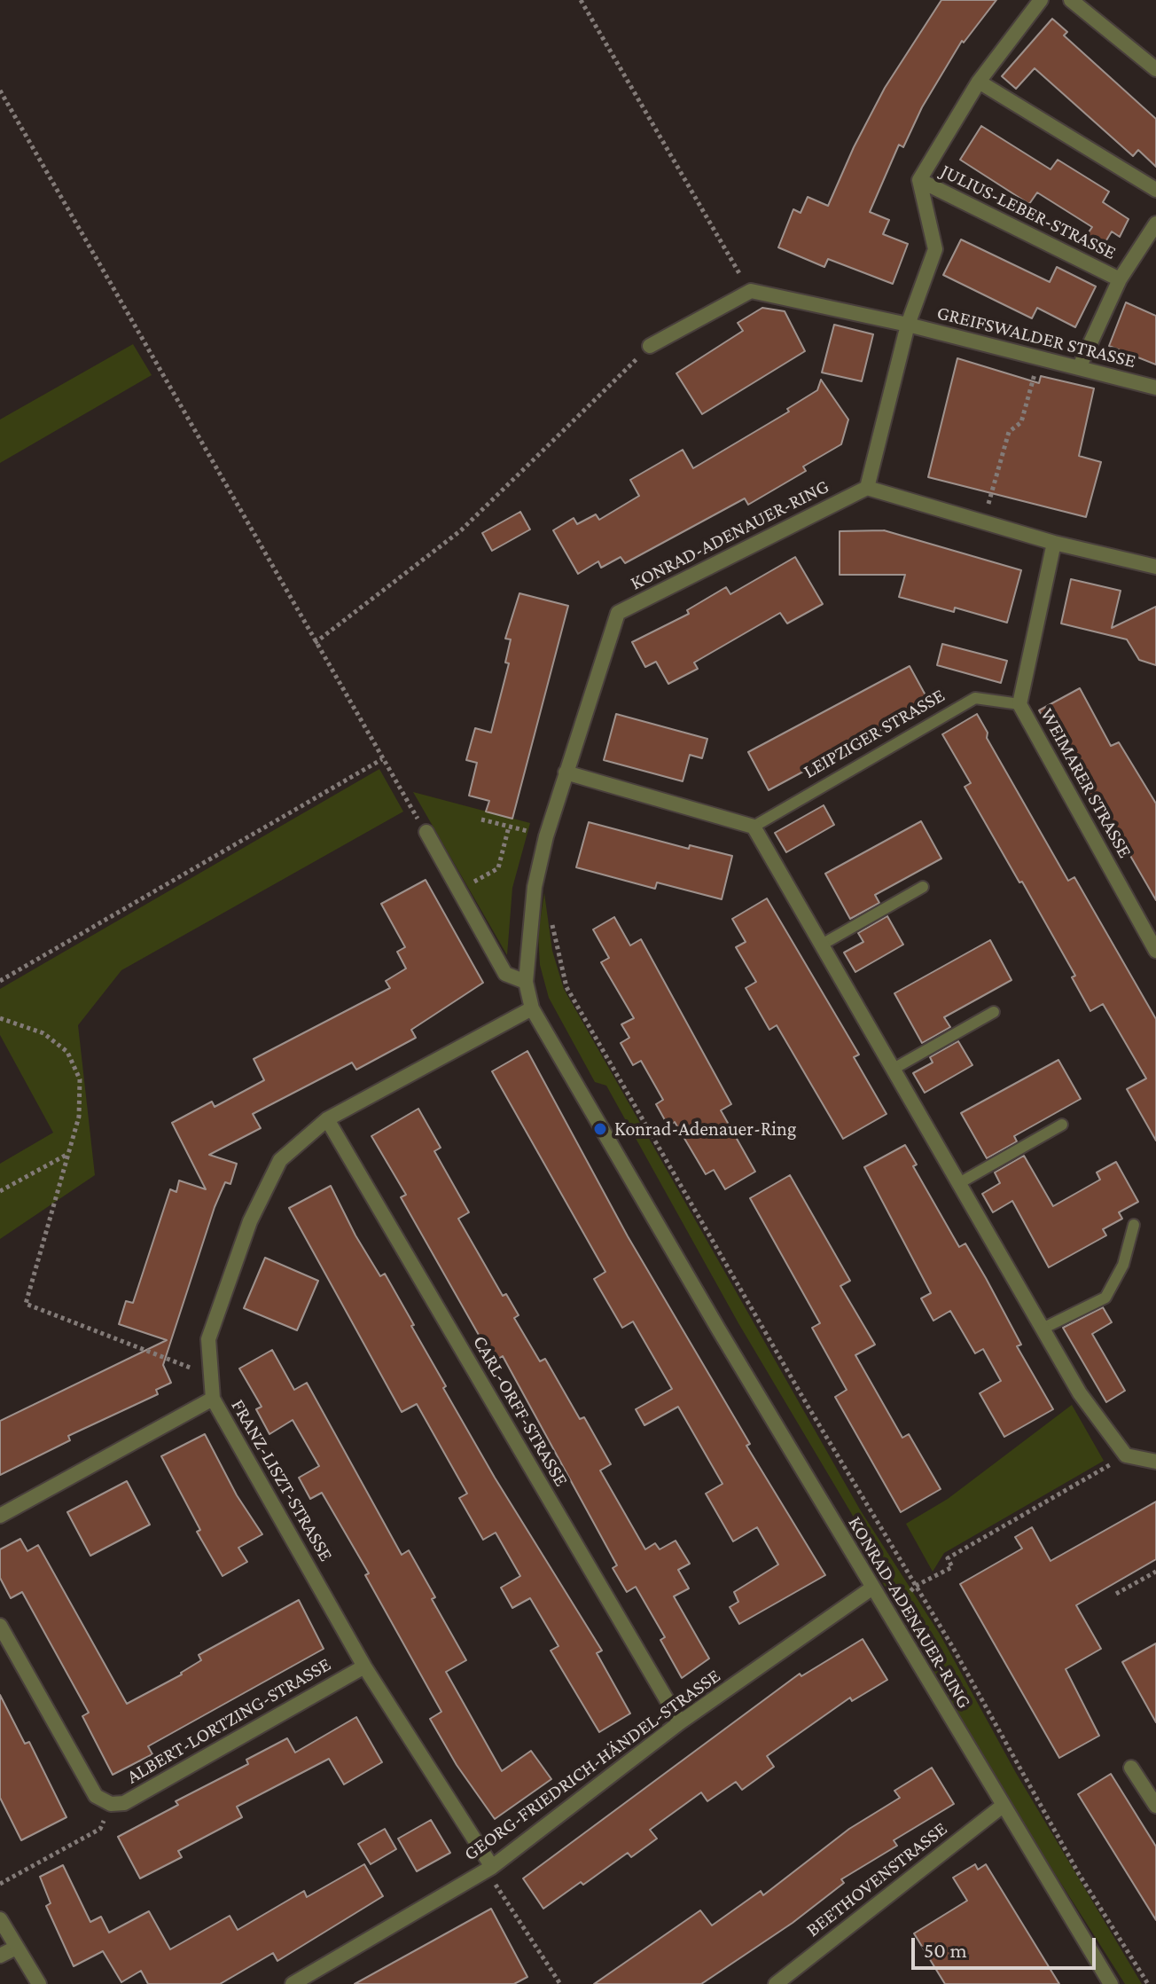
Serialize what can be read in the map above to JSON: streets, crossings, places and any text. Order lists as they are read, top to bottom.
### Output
{
  "streets": {
    "street": [
      "JULIUS-LEBER-STRASSE",
      "GREIFSWALDER STRASSE",
      "KONRAD-ADENAUER-RING",
      "WEIMARER STRASSE",
      "CARL-ORFF-STRASSE",
      "FRANZ-LISZT-STRASSE",
      "ALBERT-LORTZING-STRASSE",
      "GEORG-FRIEDRICH-HÄNDEL-STRASSE",
      "BEETHOVENSTRASSE"
    ],
    "lane": ["LEIPZIGER STRASSE"]
  },
  "crossings": [
    ["JULIUS-LEBER-STRASSE", "GREIFSWALDER STRASSE"],
    ["GREIFSWALDER STRASSE", "KONRAD-ADENAUER-RING"],
    ["KONRAD-ADENAUER-RING", "FRANZ-LISZT-STRASSE"],
    ["KONRAD-ADENAUER-RING", "GEORG-FRIEDRICH-HÄNDEL-STRASSE"],
    ["KONRAD-ADENAUER-RING", "BEETHOVENSTRASSE"],
    ["LEIPZIGER STRASSE", "WEIMARER STRASSE"],
    ["CARL-ORFF-STRASSE", "FRANZ-LISZT-STRASSE"],
    ["CARL-ORFF-STRASSE", "GEORG-FRIEDRICH-HÄNDEL-STRASSE"],
    ["FRANZ-LISZT-STRASSE", "ALBERT-LORTZING-STRASSE"],
    ["FRANZ-LISZT-STRASSE", "GEORG-FRIEDRICH-HÄNDEL-STRASSE"]
  ],
  "places": ["Konrad-Adenauer-Ring"],
  "scale_bar": "50 m"
}
